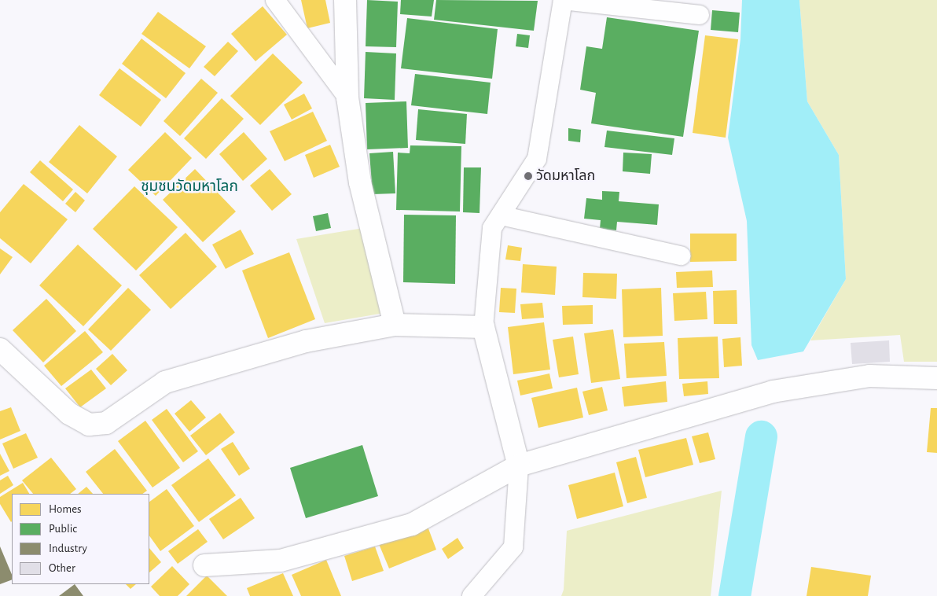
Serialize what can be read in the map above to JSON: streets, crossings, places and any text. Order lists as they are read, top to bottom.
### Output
{
  "districts": ["ชุมชนวัดมหาโลก"],
  "places": ["วัดมหาโลก"],
  "legend": [
    "Homes",
    "Public",
    "Industry",
    "Other"
  ]
}
